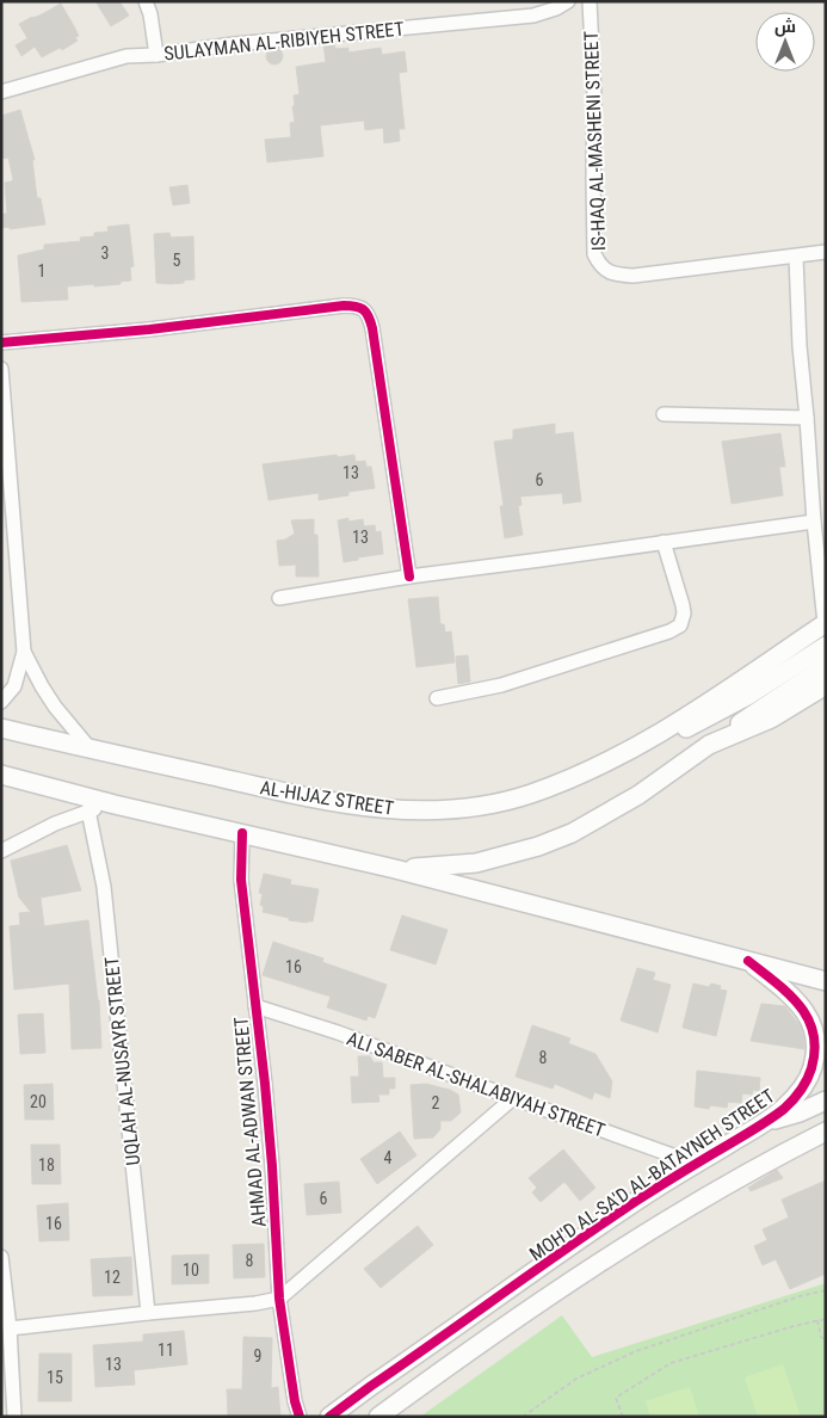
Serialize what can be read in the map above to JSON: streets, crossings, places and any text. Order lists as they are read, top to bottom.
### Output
{
  "streets": {
    "main road": ["AL-HIJAZ STREET", "MOH'D AL-SA'D AL-BATAYNEH STREET"],
    "street": [
      "SULAYMAN AL-RIBIYEH STREET",
      "IS-HAQ AL-MASHENI STREET",
      "UQLAH AL-NUSAYR STREET",
      "ALI SABER AL-SHALABIYAH STREET",
      "AHMAD AL-ADWAN STREET"
    ]
  },
  "crossings": [
    ["ALI SABER AL-SHALABIYAH STREET", "AHMAD AL-ADWAN STREET"],
    ["ALI SABER AL-SHALABIYAH STREET", "MOH'D AL-SA'D AL-BATAYNEH STREET"]
  ],
  "house_numbers": [
    "3",
    "5",
    "1",
    "13",
    "6",
    "13",
    "16",
    "8",
    "20",
    "2",
    "4",
    "18",
    "6",
    "16",
    "8",
    "10",
    "12",
    "11",
    "9",
    "13",
    "15"
  ],
  "north": "top"
}
